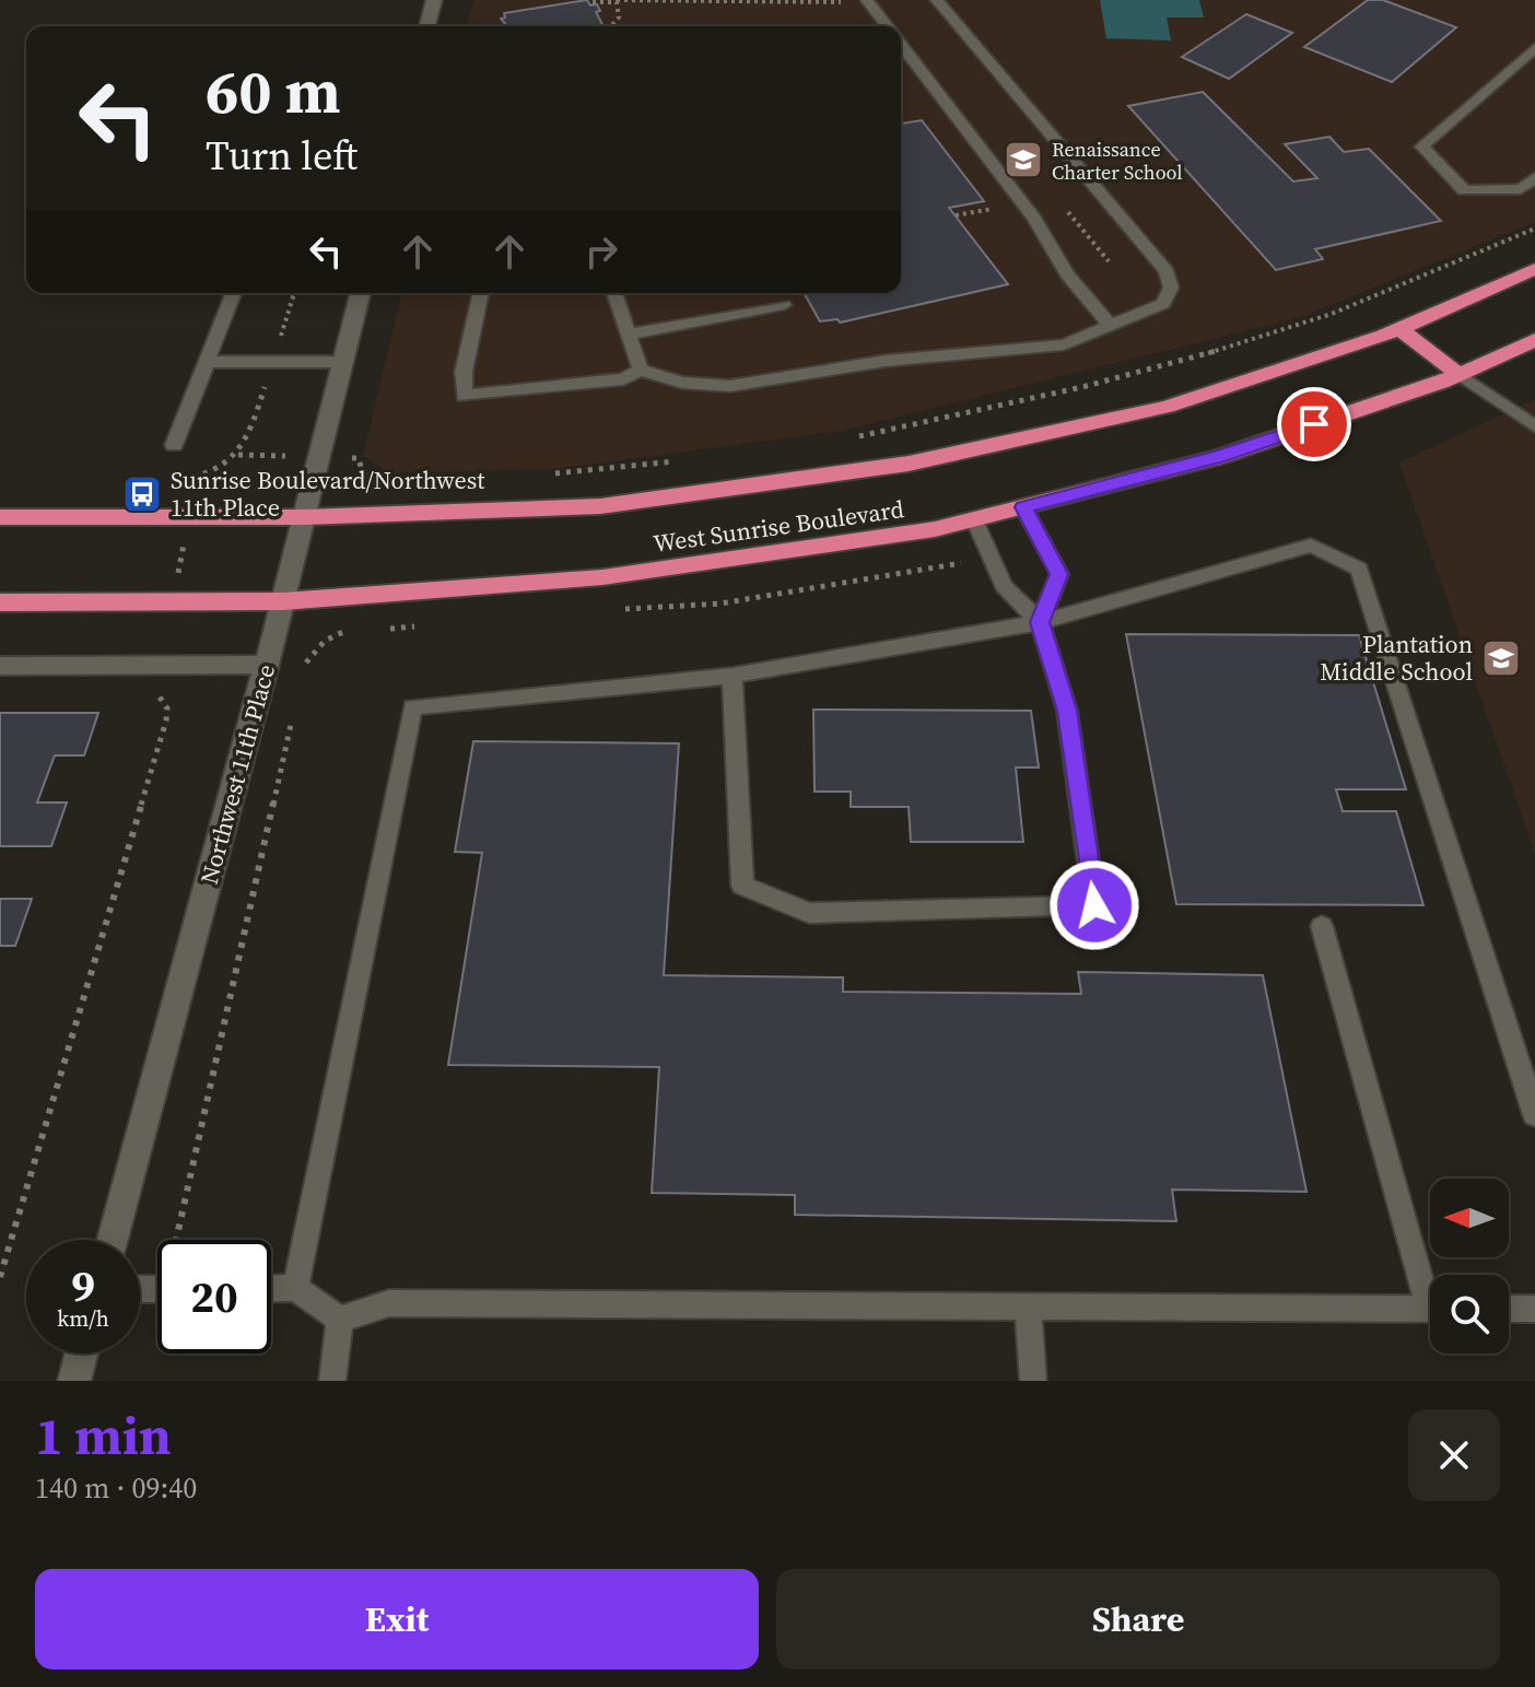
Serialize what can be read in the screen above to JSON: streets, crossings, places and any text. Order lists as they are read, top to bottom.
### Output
{
  "streets": {
    "highway": ["West Sunrise Boulevard"],
    "street": ["Northwest 11th Place"]
  },
  "crossings": [
    ["West Sunrise Boulevard", "Northwest 11th Place"]
  ],
  "places": {
    "school or university": ["Renaissance Charter School", "Plantation Middle School"],
    "bus stop": ["Sunrise Boulevard/Northwest 11th Place"]
  },
  "north": "left",
  "page": {
    "turn": ["60 m", "Turn left"],
    "speed": "9 km/h",
    "limit": "20",
    "heading": ["1 min", "140 m · 09:40"],
    "buttons": ["Exit", "Share"]
  }
}
